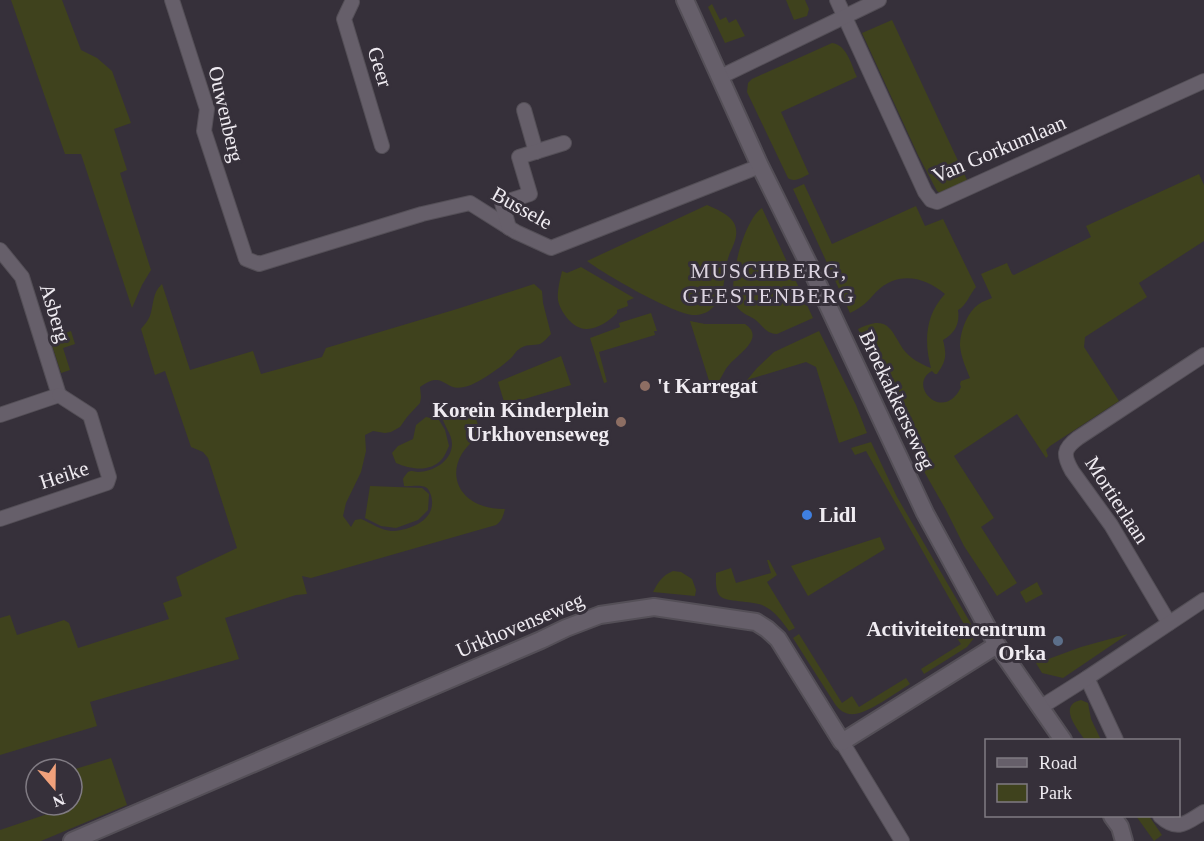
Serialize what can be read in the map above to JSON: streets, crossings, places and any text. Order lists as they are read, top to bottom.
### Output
{
  "streets": {
    "street": [
      "Geer",
      "Ouwenberg",
      "Van Gorkumlaan",
      "Bussele",
      "Asberg",
      "Broekakkerseweg",
      "Heike",
      "Mortierlaan",
      "Urkhovenseweg"
    ]
  },
  "crossings": [
    ["Ouwenberg", "Bussele"],
    ["Bussele", "Broekakkerseweg"],
    ["Asberg", "Heike"]
  ],
  "districts": ["MUSCHBERG, GEESTENBERG"],
  "places": [
    "'t Karregat",
    "Korein Kinderplein Urkhovenseweg",
    "Lidl",
    "Activiteitencentrum Orka"
  ],
  "legend": ["Road", "Park"],
  "north": "bottom"
}
